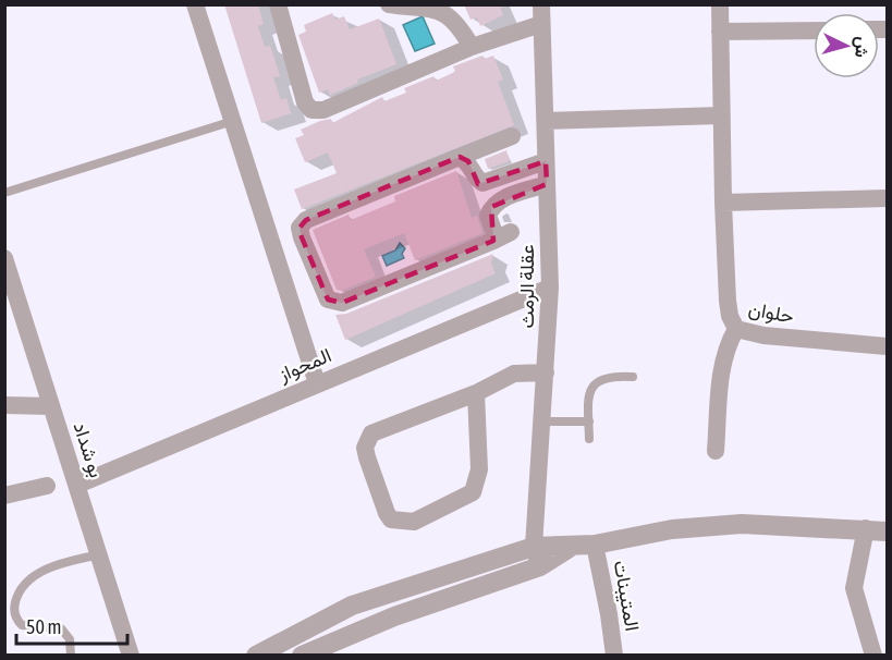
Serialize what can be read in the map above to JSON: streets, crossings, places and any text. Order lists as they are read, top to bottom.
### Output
{
  "streets": {
    "street": [
      "عقلة الرمث",
      "حلوان",
      "المحواز",
      "بو شداد",
      "المتيبنات"
    ]
  },
  "crossings": [
    ["عقلة الرمث", "المحواز"],
    ["المحواز", "بو شداد"]
  ],
  "scale_bar": "50 m",
  "north": "right"
}
